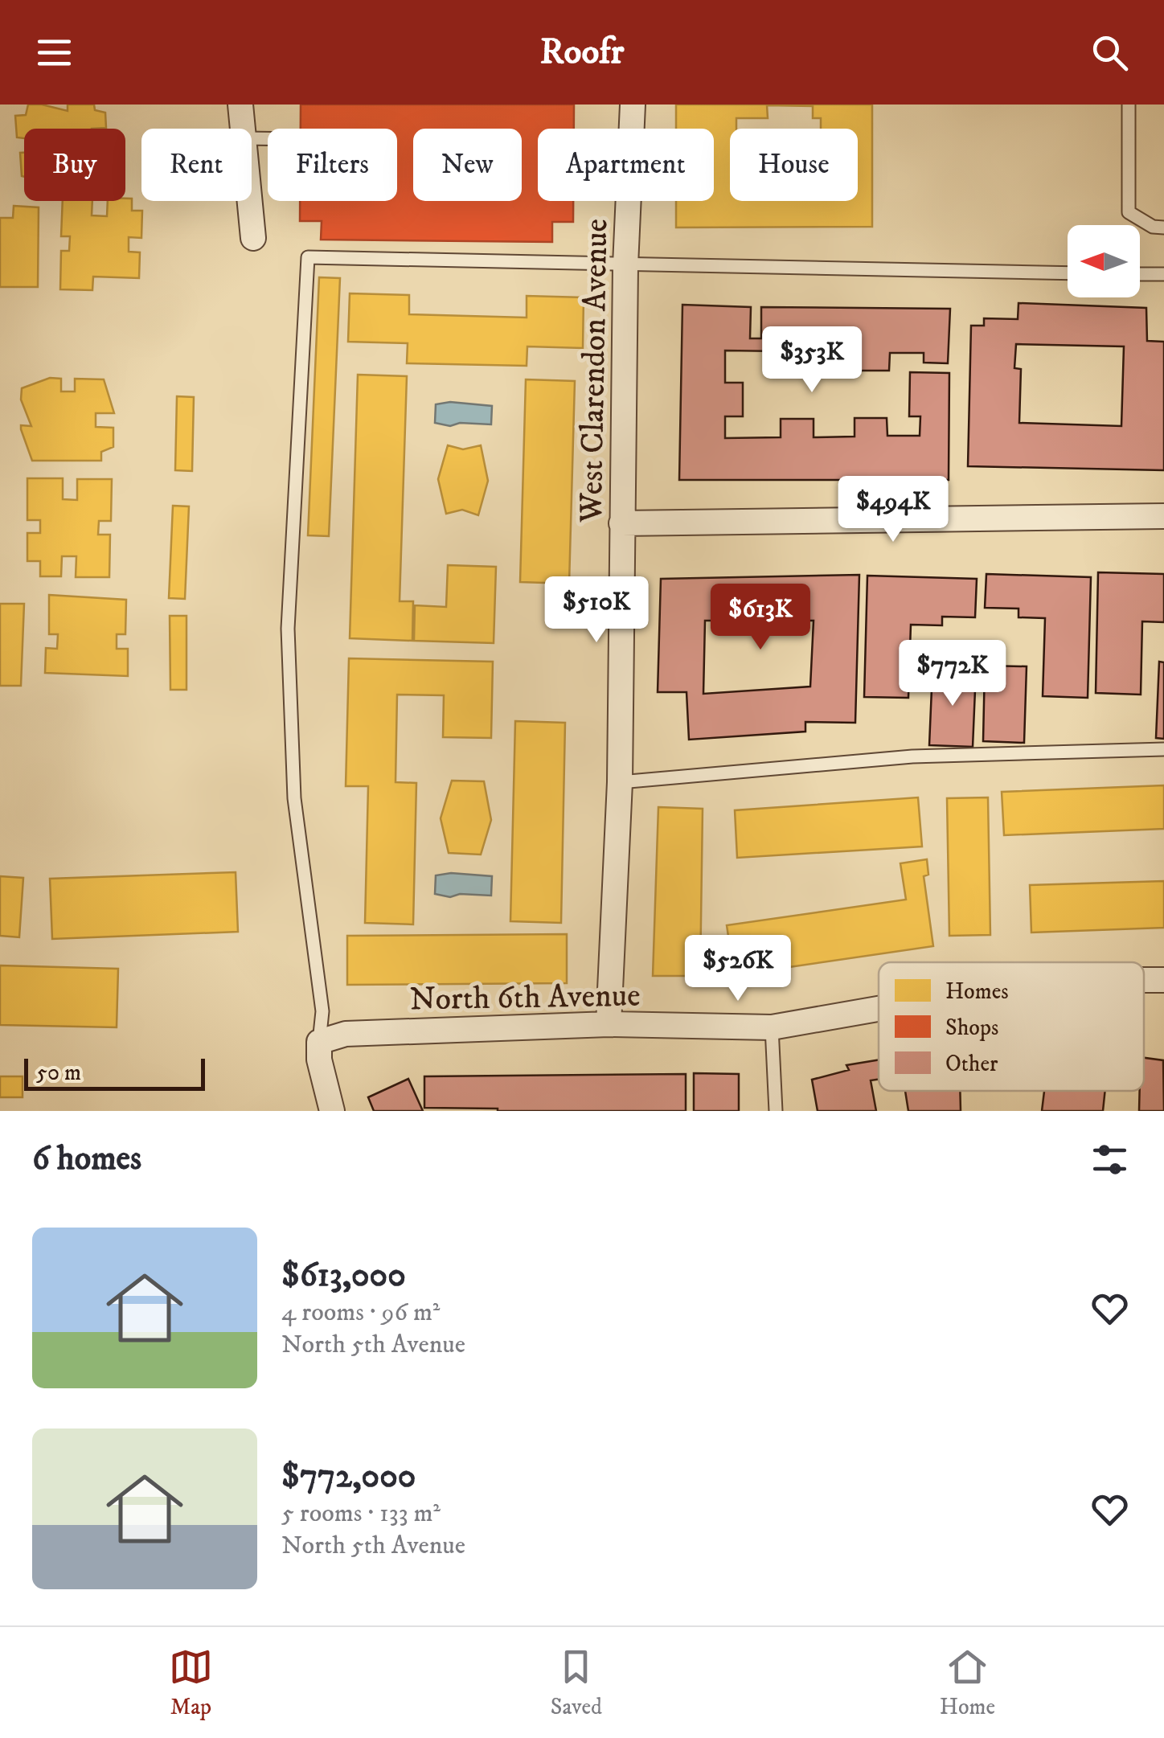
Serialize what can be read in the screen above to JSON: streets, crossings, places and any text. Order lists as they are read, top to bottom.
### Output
{
  "streets": {
    "street": ["West Clarendon Avenue", "North 6th Avenue"]
  },
  "crossings": [
    ["West Clarendon Avenue", "North 6th Avenue"]
  ],
  "legend": ["Homes", "Shops", "Other"],
  "scale_bar": "50 m",
  "north": "left",
  "page": {
    "header": "Roofr",
    "chip": [
      "Buy",
      "Rent",
      "Filters",
      "New",
      "Apartment",
      "House"
    ],
    "price": [
      "$353K",
      "$494K",
      "$510K",
      "$613K",
      "$772K",
      "$526K"
    ],
    "scale": "50 m",
    "heading": "6 homes",
    "list": [
      {
        "name": "$613,000",
        "note": "4 rooms · 96 m² · North 5th Avenue"
      },
      {
        "name": "$772,000",
        "note": "5 rooms · 133 m² · North 5th Avenue"
      }
    ],
    "tabs": ["Map", "Saved", "Home"]
  }
}
